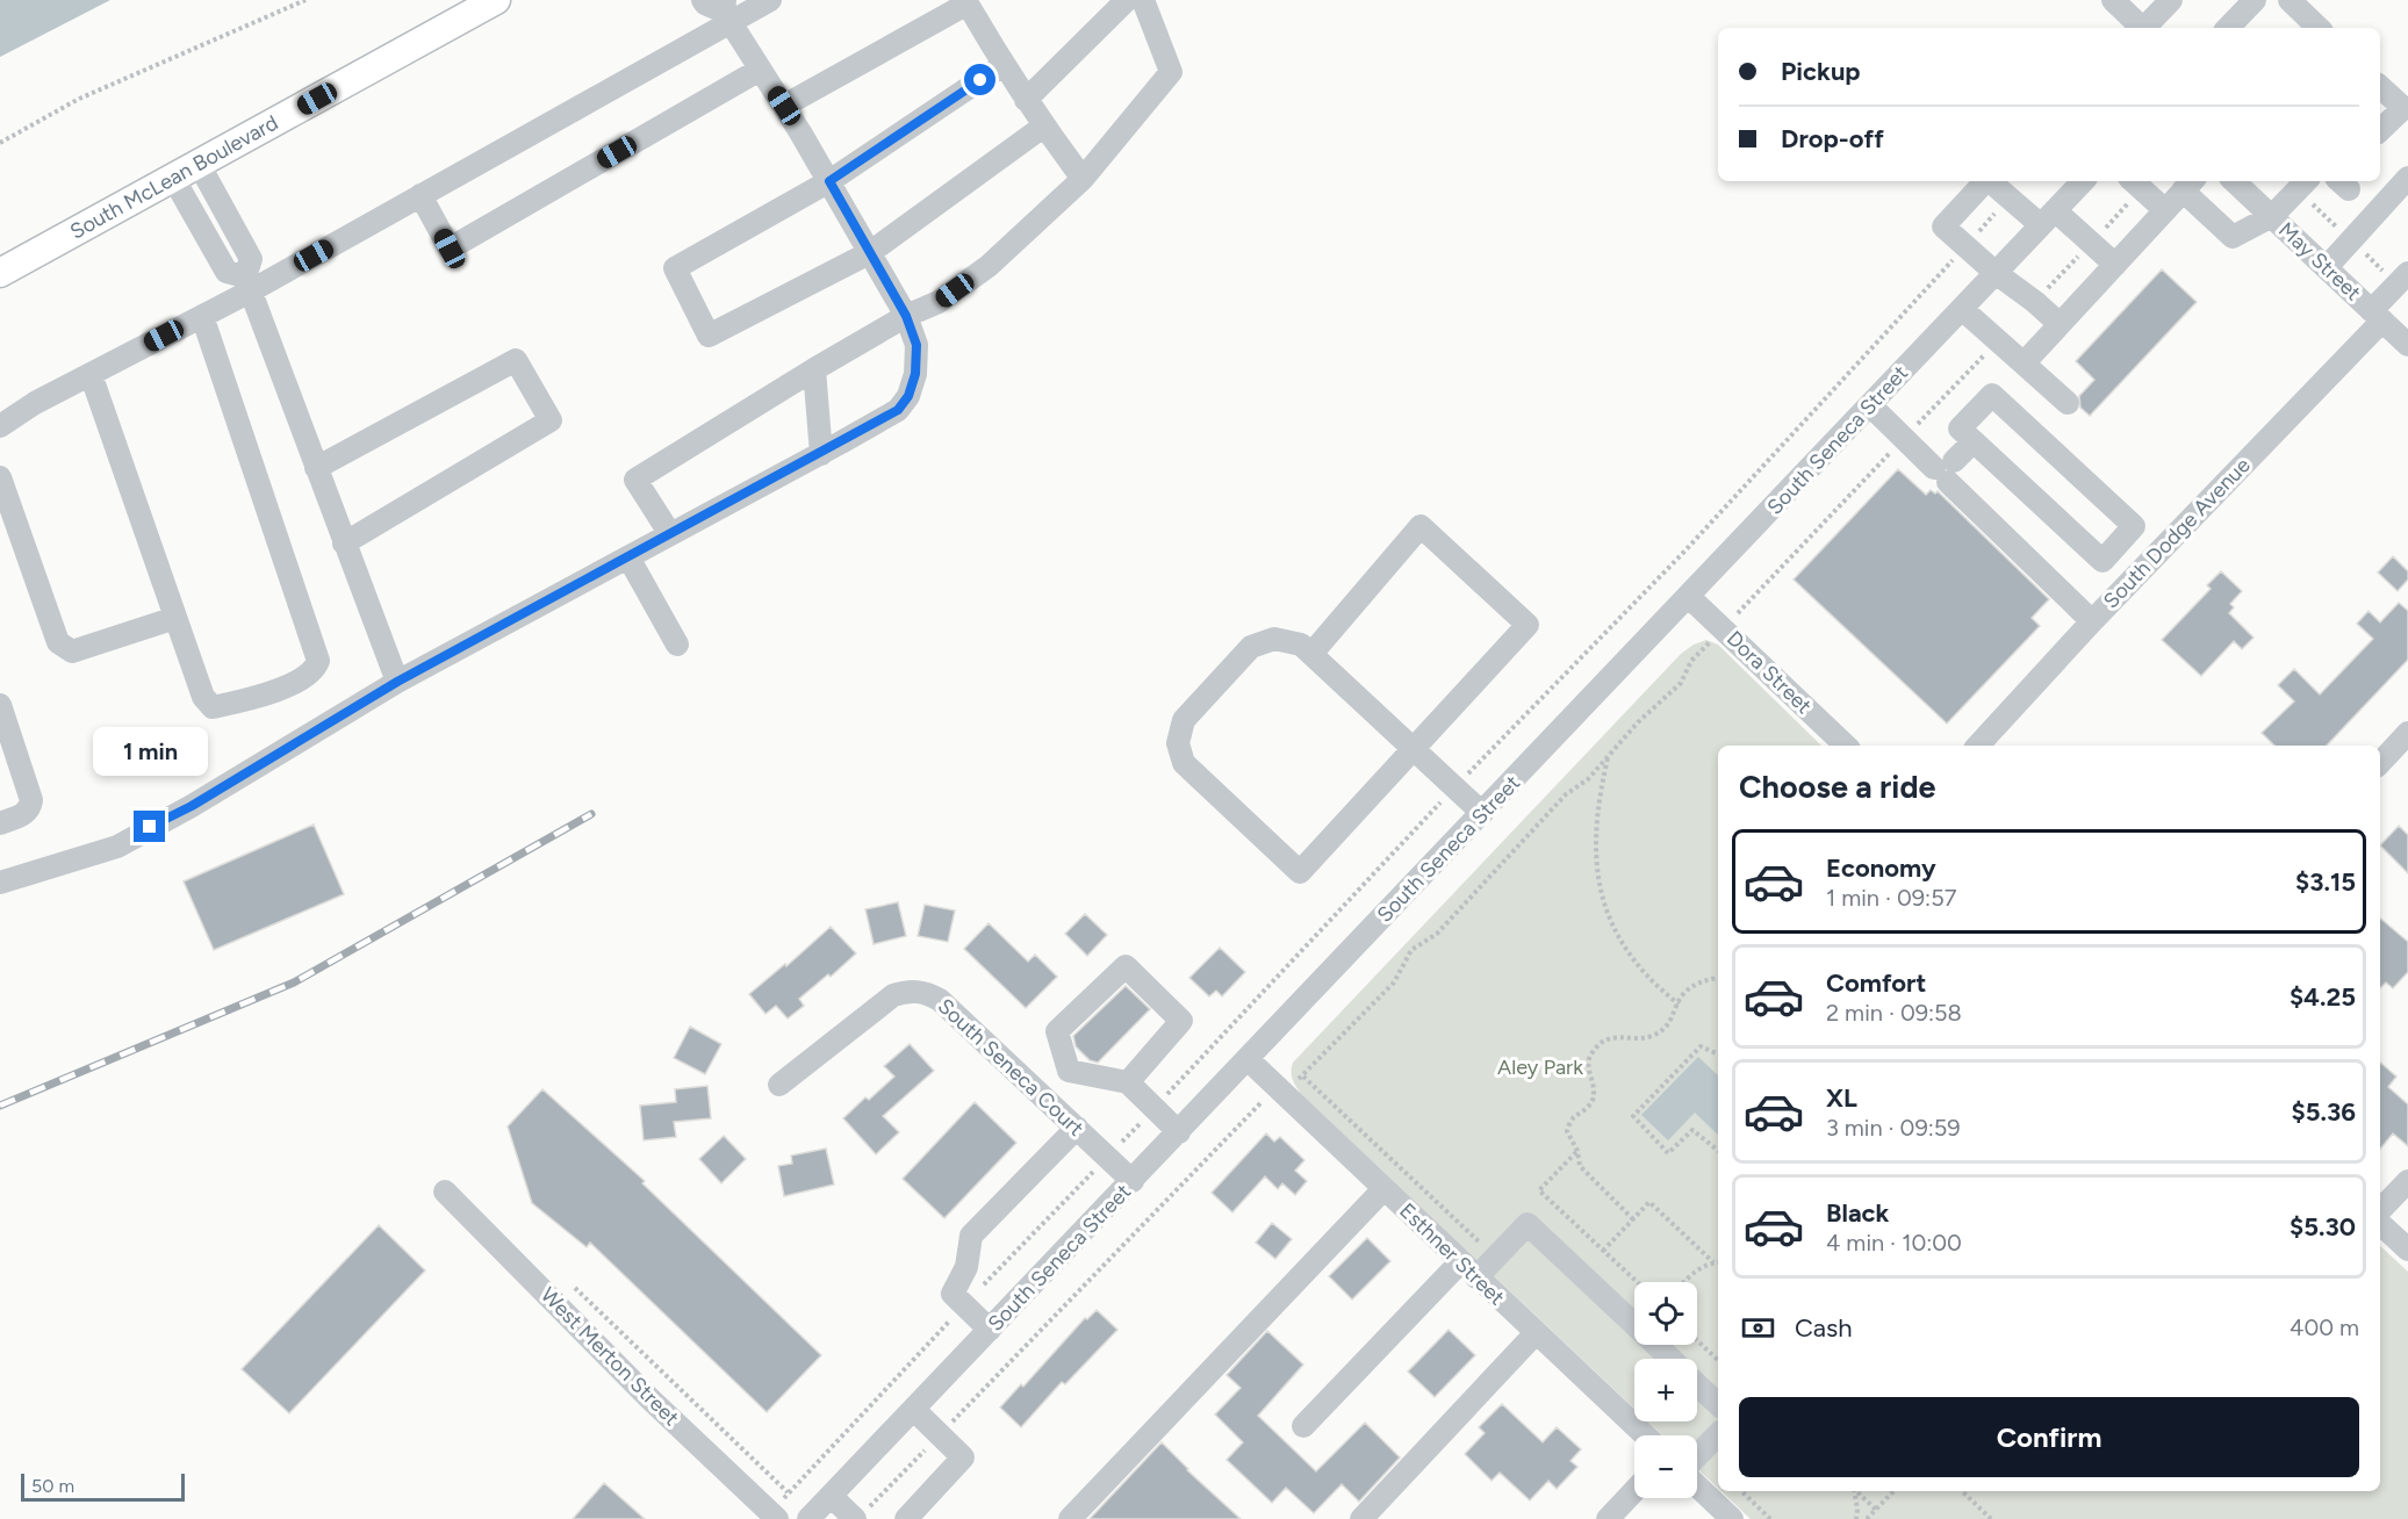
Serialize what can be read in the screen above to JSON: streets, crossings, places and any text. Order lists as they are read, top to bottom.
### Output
{
  "streets": {
    "main road": ["South McLean Boulevard"],
    "street": [
      "May Street",
      "South Seneca Street",
      "South Dodge Avenue",
      "Dora Street",
      "South Seneca Court",
      "Esthner Street",
      "West Merton Street"
    ]
  },
  "crossings": [
    ["May Street", "South Dodge Avenue"],
    ["South Seneca Street", "Dora Street"],
    ["South Seneca Street", "South Seneca Court"],
    ["South Seneca Street", "Esthner Street"]
  ],
  "parks": ["Aley Park"],
  "scale_bar": "50 m",
  "page": {
    "banner": ["Pickup", "Drop-off"],
    "bubble": "1 min",
    "heading": "Choose a ride",
    "list": [
      {
        "name": "Economy",
        "note": "1 min · 09:57",
        "value": "$3.15"
      },
      {
        "name": "Comfort",
        "note": "2 min · 09:58",
        "value": "$4.25"
      },
      {
        "name": "XL",
        "note": "3 min · 09:59",
        "value": "$5.36"
      },
      {
        "name": "Black",
        "note": "4 min · 10:00",
        "value": "$5.30"
      }
    ],
    "map_buttons": ["+", "−"],
    "pay": ["Cash", "400 m"],
    "buttons": "Confirm",
    "scale": "50 m"
  }
}
